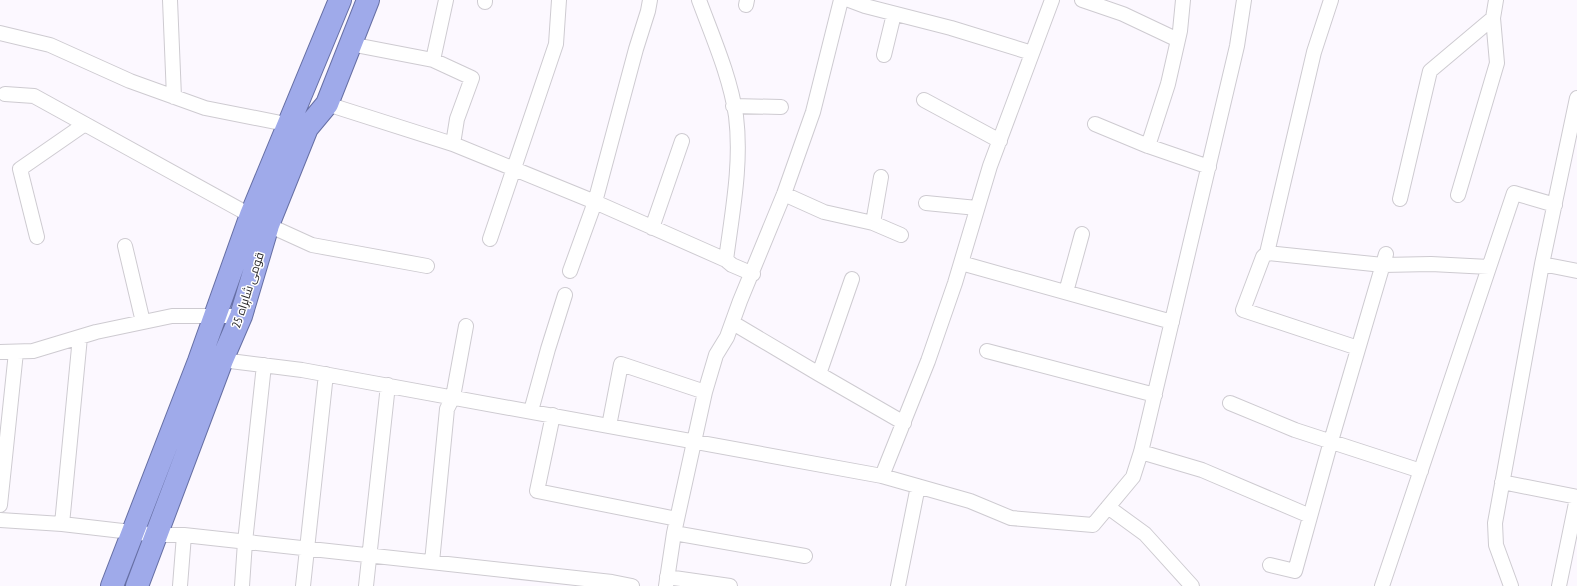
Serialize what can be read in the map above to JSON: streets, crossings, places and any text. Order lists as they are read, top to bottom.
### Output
{
  "streets": {
    "highway": ["قومی شاہراہ 25"]
  }
}
